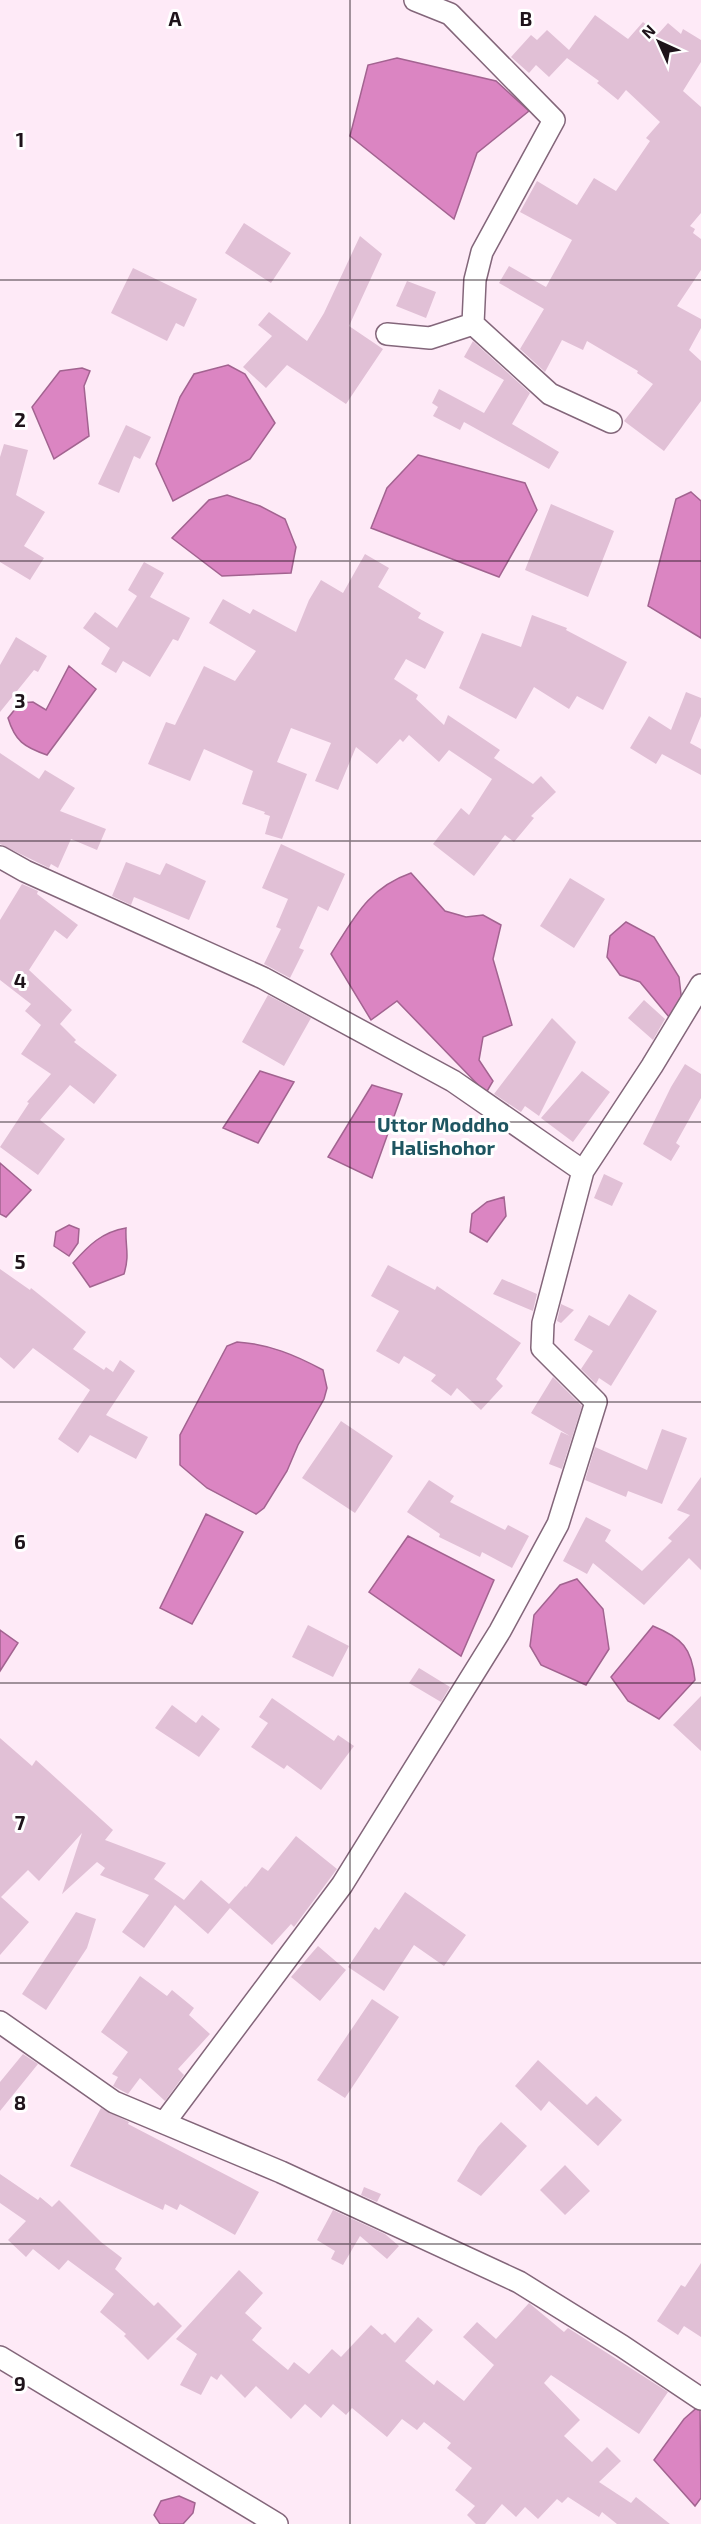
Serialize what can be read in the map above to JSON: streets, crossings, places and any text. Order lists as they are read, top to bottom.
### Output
{
  "districts": ["Uttor Moddho Halishohor"],
  "north": "top left",
  "grid": {
    "columns": ["A", "B"],
    "rows": [
      "1",
      "2",
      "3",
      "4",
      "5",
      "6",
      "7",
      "8",
      "9"
    ]
  }
}
